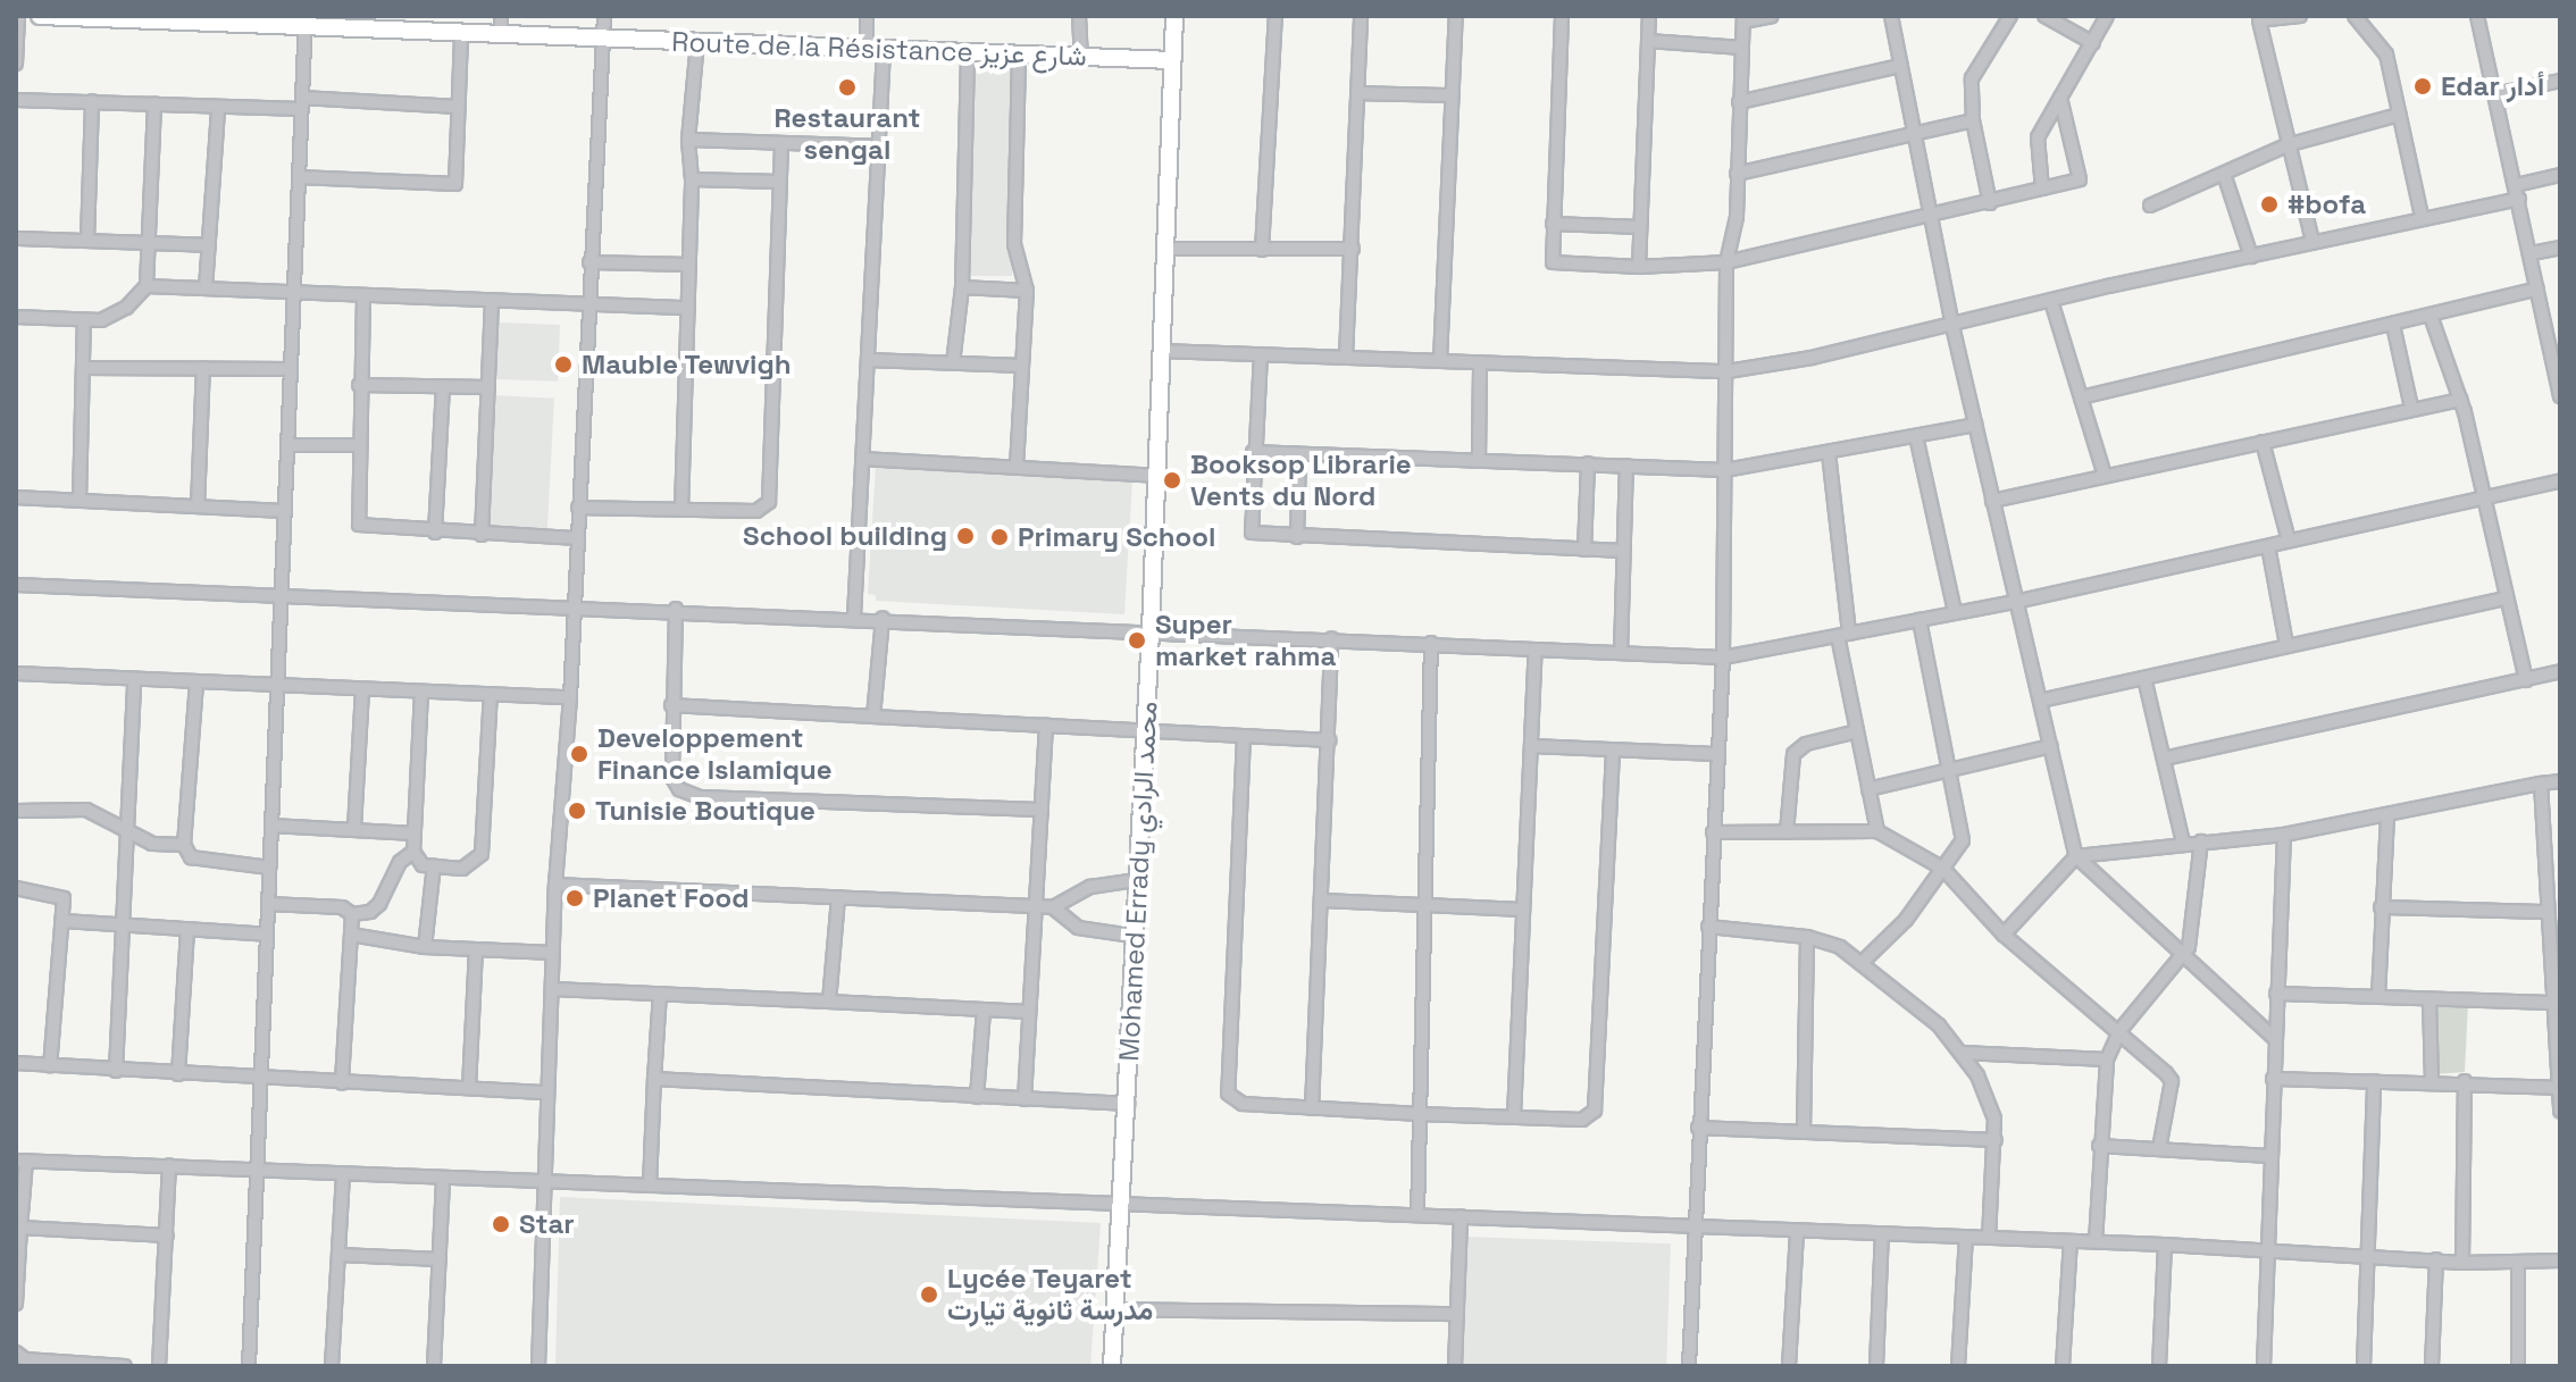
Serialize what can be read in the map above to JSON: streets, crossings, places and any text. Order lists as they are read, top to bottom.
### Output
{
  "streets": {
    "street": ["Route de la Résistance شارع عزيز", "Mohamed Errady محمد الرادي"]
  },
  "crossings": [
    ["Route de la Résistance شارع عزيز", "Mohamed Errady محمد الرادي"]
  ],
  "places": [
    "Edar أدار",
    "Restaurant sengal",
    "#bofa",
    "Mauble Tewvigh",
    "Booksop Librarie Vents du Nord",
    "School building",
    "Primary School",
    "Super market rahma",
    "Developpement Finance Islamique",
    "Tunisie Boutique",
    "Planet Food",
    "Star",
    "Lycée Teyaret مدرسة ثانوية تيارت"
  ]
}
